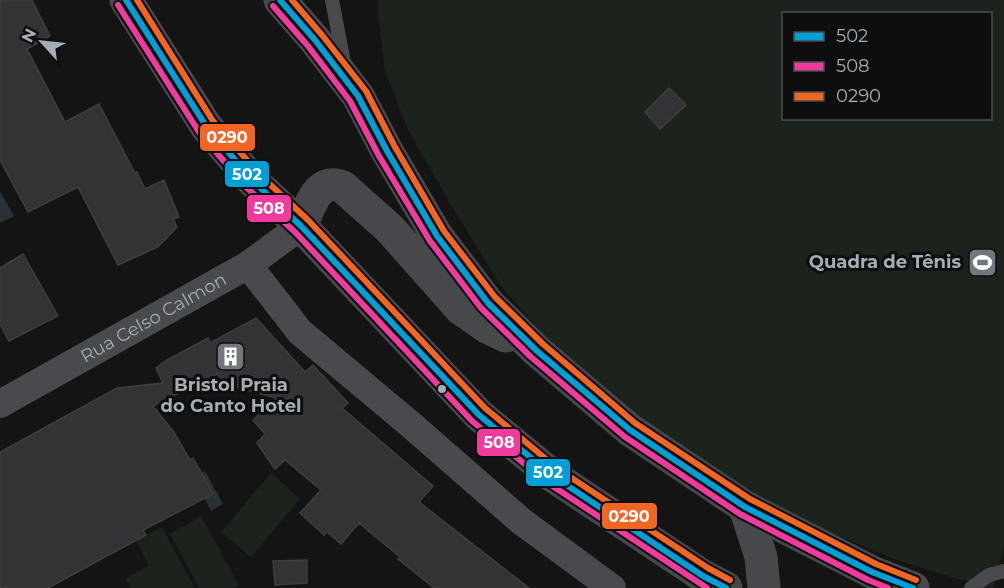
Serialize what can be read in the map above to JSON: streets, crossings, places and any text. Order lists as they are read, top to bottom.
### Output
{
  "streets": {
    "street": ["Rua Celso Calmon"]
  },
  "places": {
    "sports": ["Quadra de Tênis"],
    "building": ["Bristol Praia do Canto Hotel"]
  },
  "lines": ["transit line 502", "transit line 0290", "transit line 508"],
  "legend": ["502", "508", "0290"],
  "north": "top left"
}
